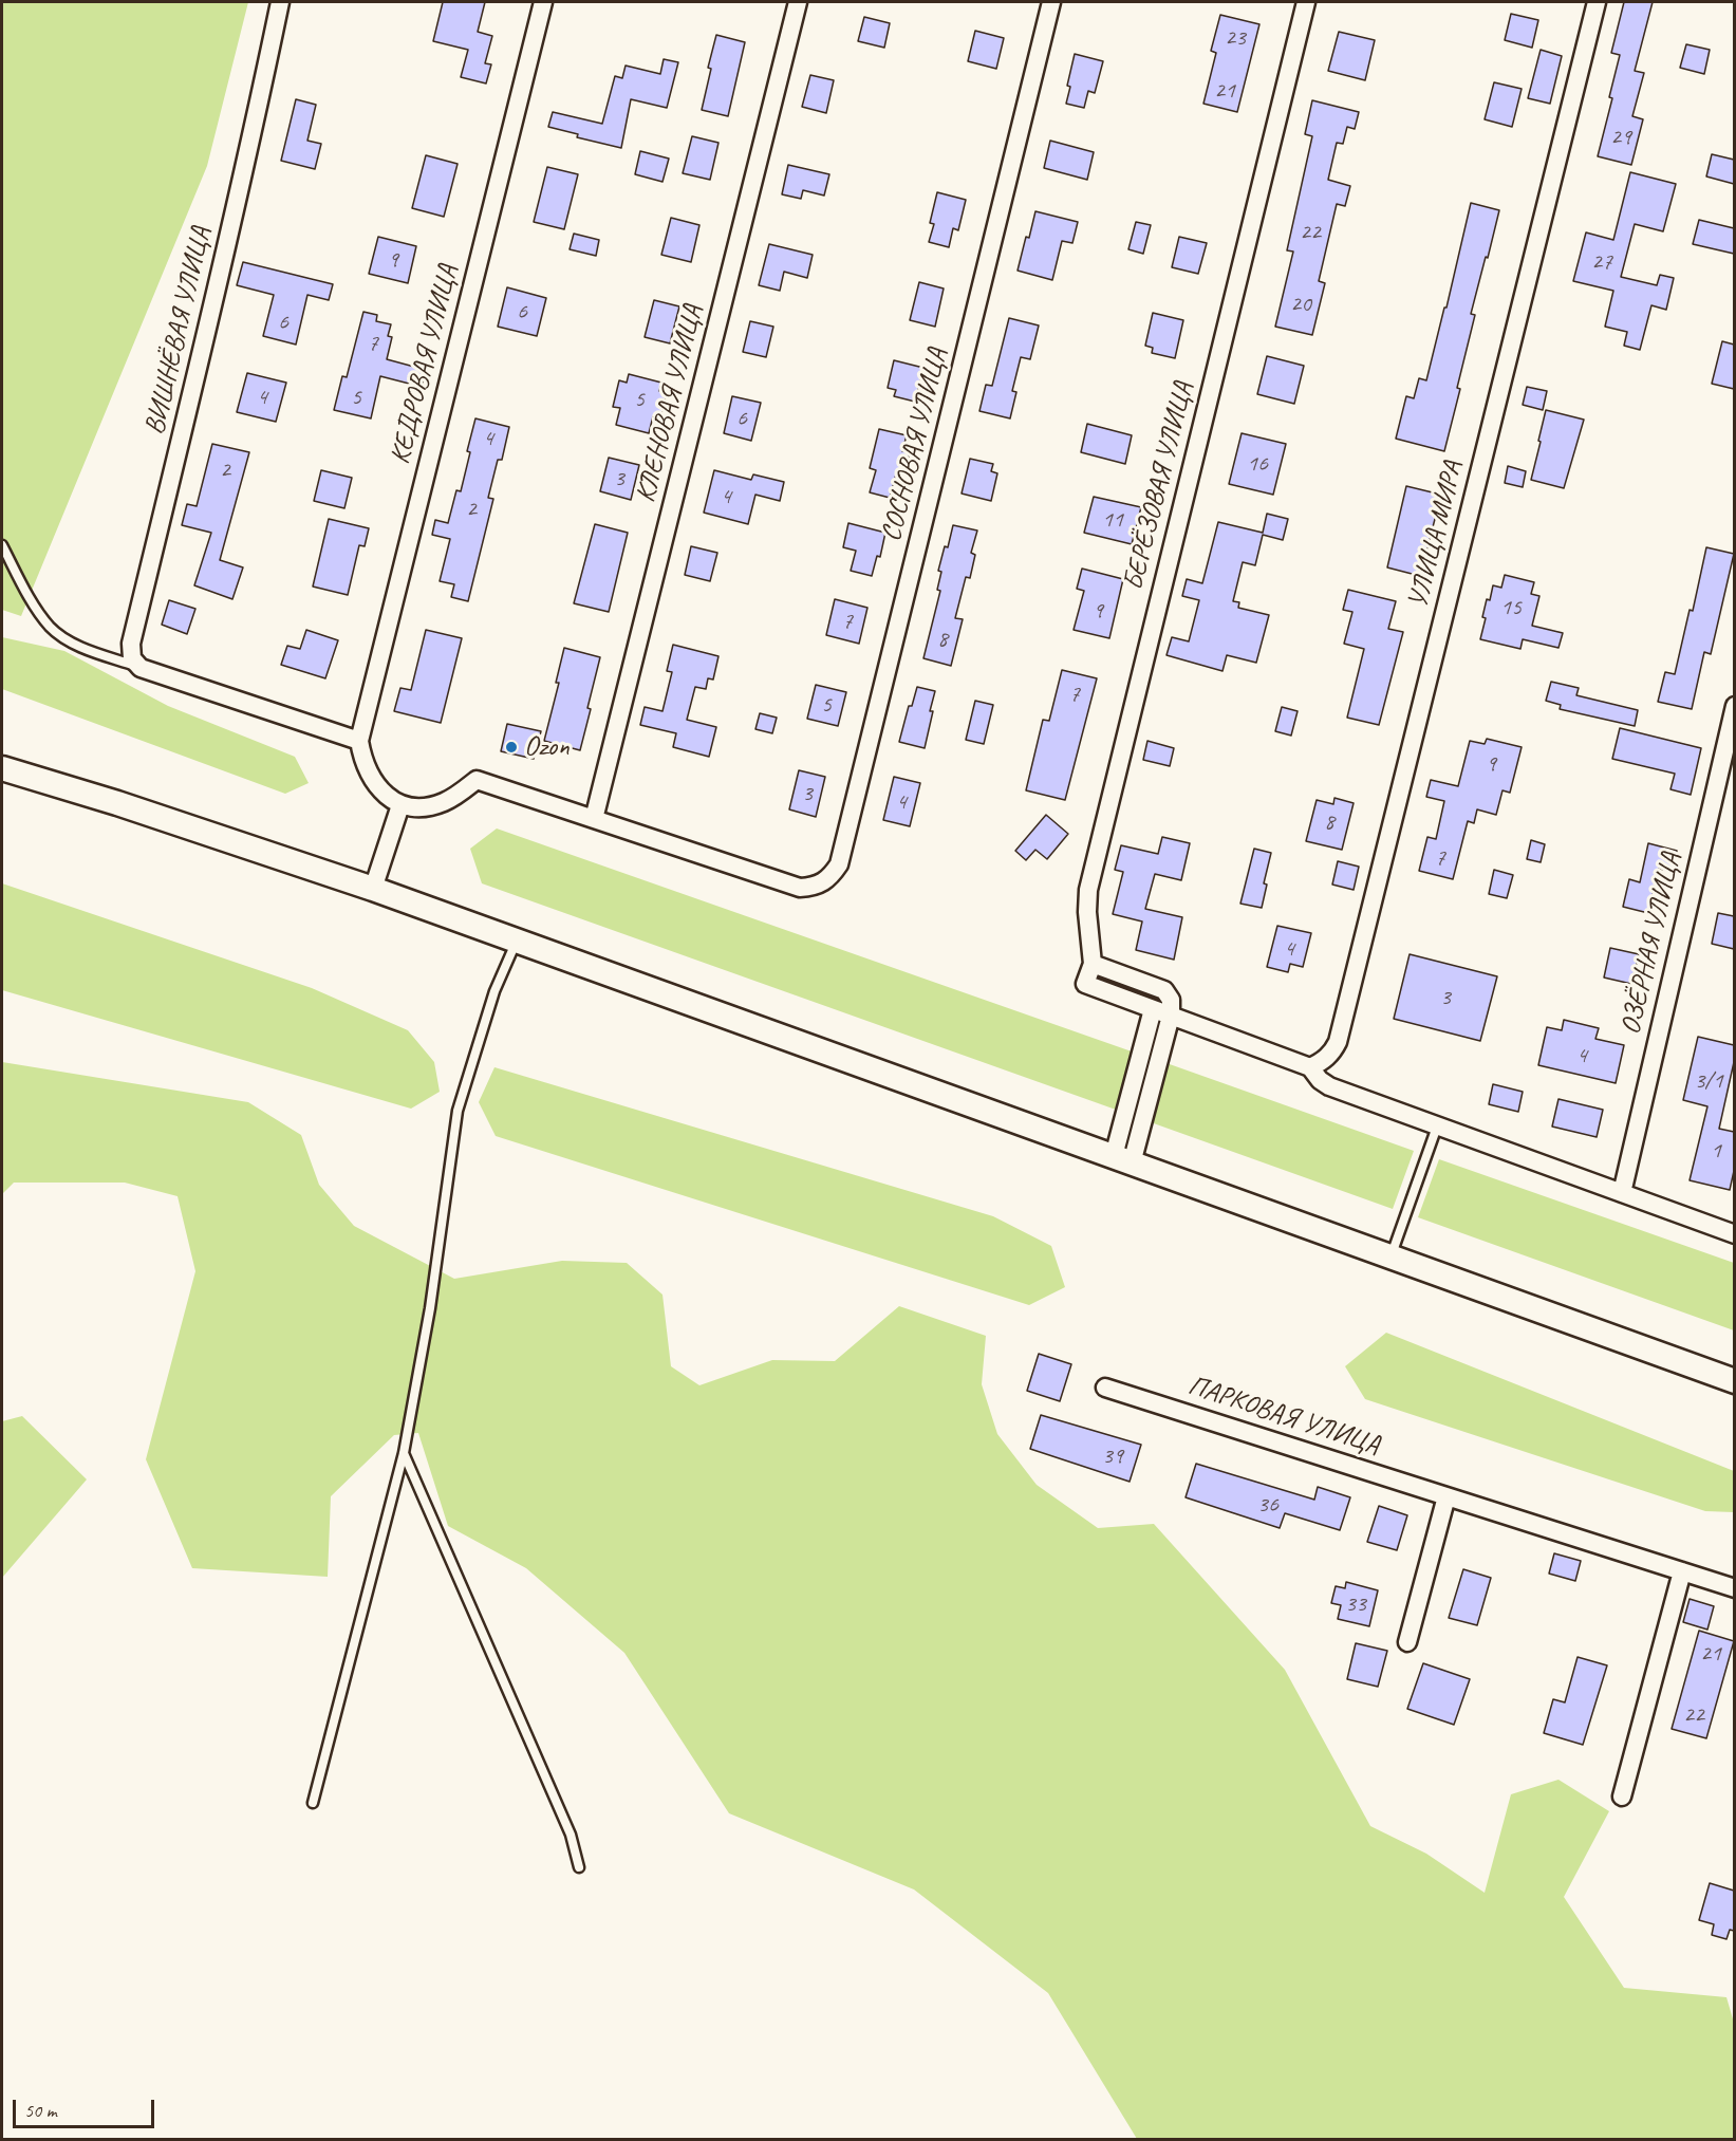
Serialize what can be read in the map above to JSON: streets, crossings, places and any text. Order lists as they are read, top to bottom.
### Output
{
  "streets": {
    "street": [
      "ВИШНЁВАЯ УЛИЦА",
      "КЕДРОВАЯ УЛИЦА",
      "КЛЕНОВАЯ УЛИЦА",
      "СОСНОВАЯ УЛИЦА",
      "БЕРЁЗОВАЯ УЛИЦА",
      "УЛИЦА МИРА",
      "ОЗЁРНАЯ УЛИЦА",
      "ПАРКОВАЯ УЛИЦА"
    ]
  },
  "crossings": [
    ["КЛЕНОВАЯ УЛИЦА", "СОСНОВАЯ УЛИЦА"]
  ],
  "places": ["Ozon"],
  "house_numbers": [
    "23",
    "21",
    "29",
    "22",
    "9",
    "27",
    "20",
    "6",
    "6",
    "7",
    "4",
    "5",
    "5",
    "6",
    "4",
    "16",
    "2",
    "3",
    "4",
    "2",
    "11",
    "15",
    "9",
    "7",
    "8",
    "7",
    "5",
    "9",
    "3",
    "4",
    "8",
    "7",
    "4",
    "3",
    "4",
    "3/1",
    "1",
    "39",
    "36",
    "33",
    "21",
    "22"
  ],
  "scale_bar": "50 m"
}
